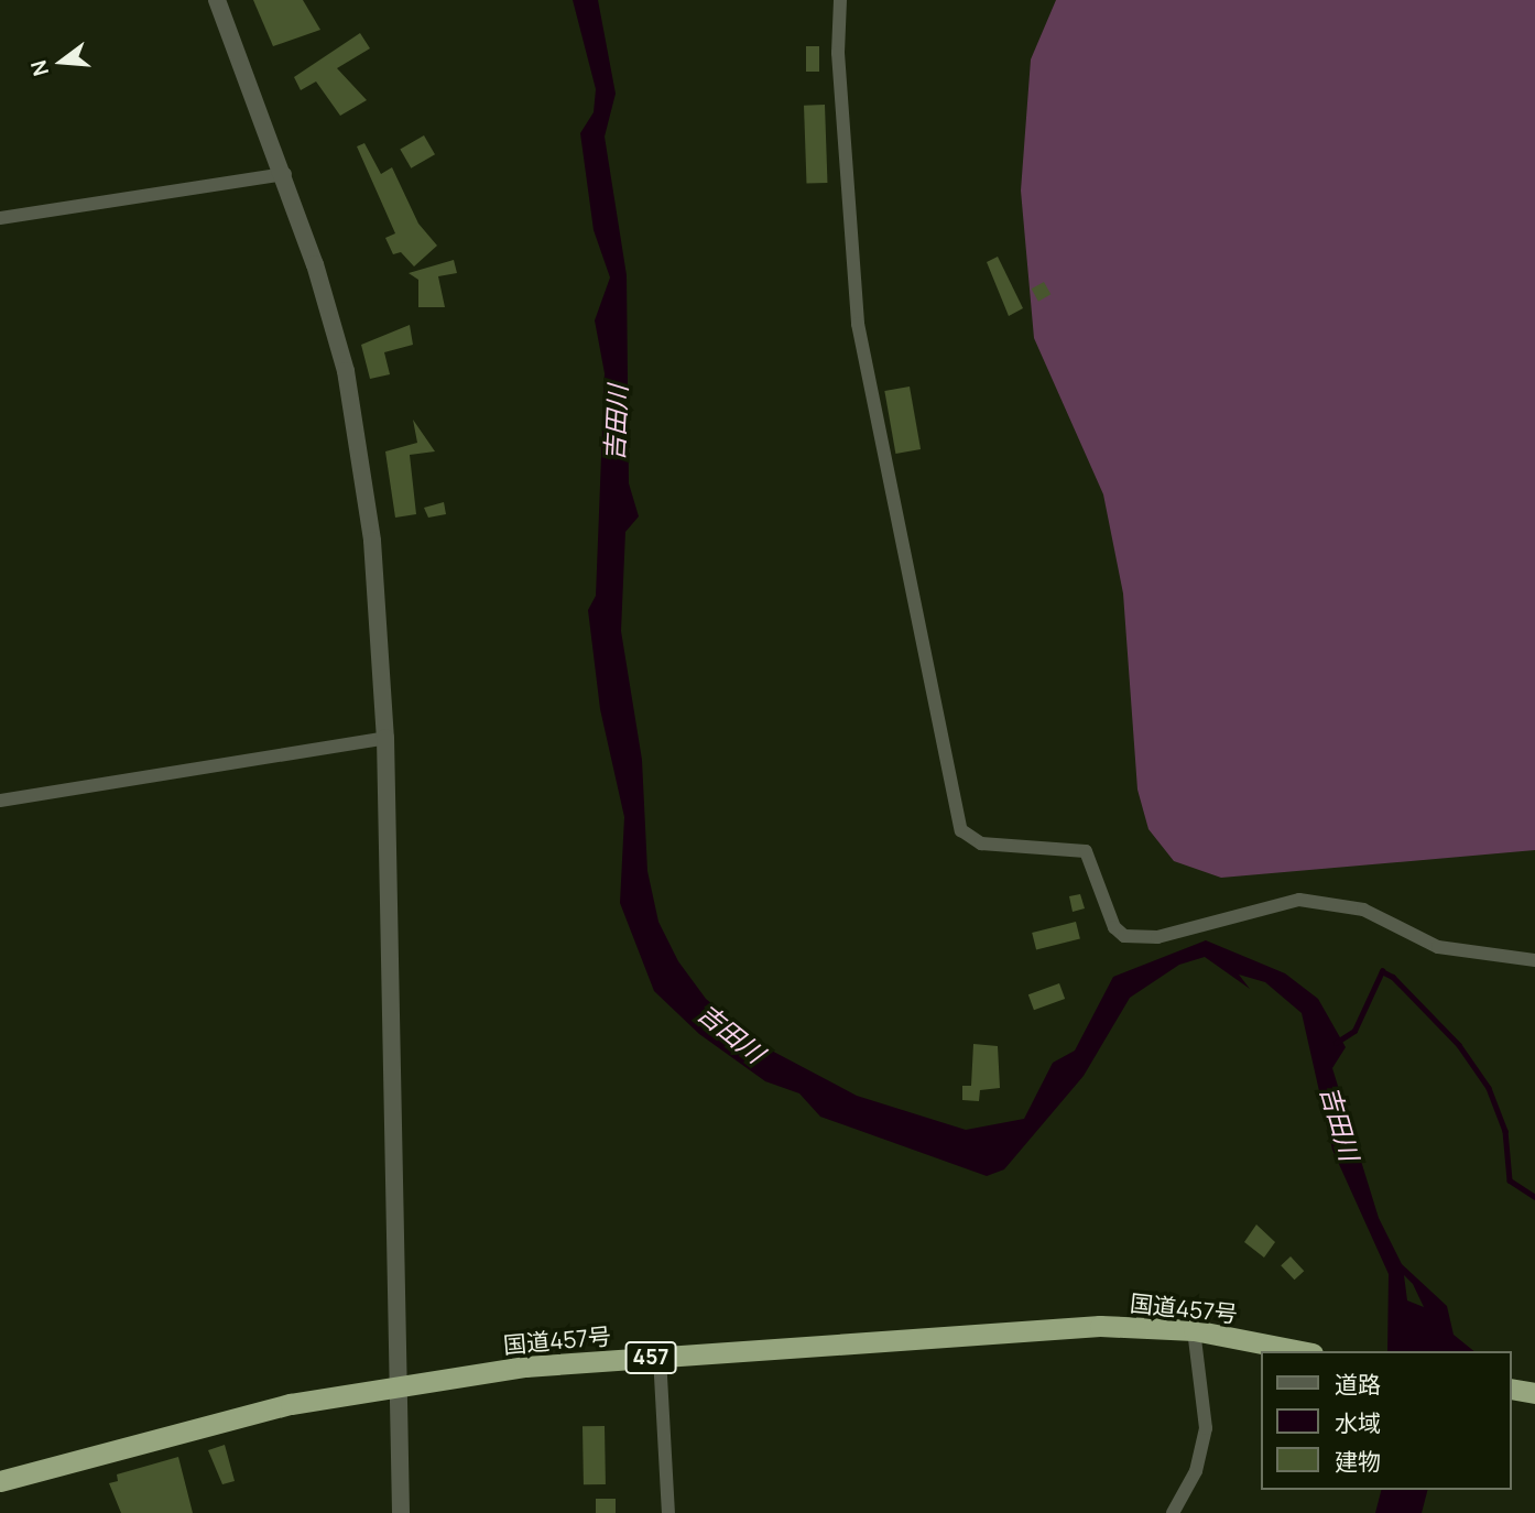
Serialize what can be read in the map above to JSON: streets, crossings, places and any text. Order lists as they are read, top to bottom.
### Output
{
  "streets": {
    "highway": ["国道457号", "457"]
  },
  "water": ["吉田川"],
  "legend": ["道路", "水域", "建物"],
  "north": "left"
}
